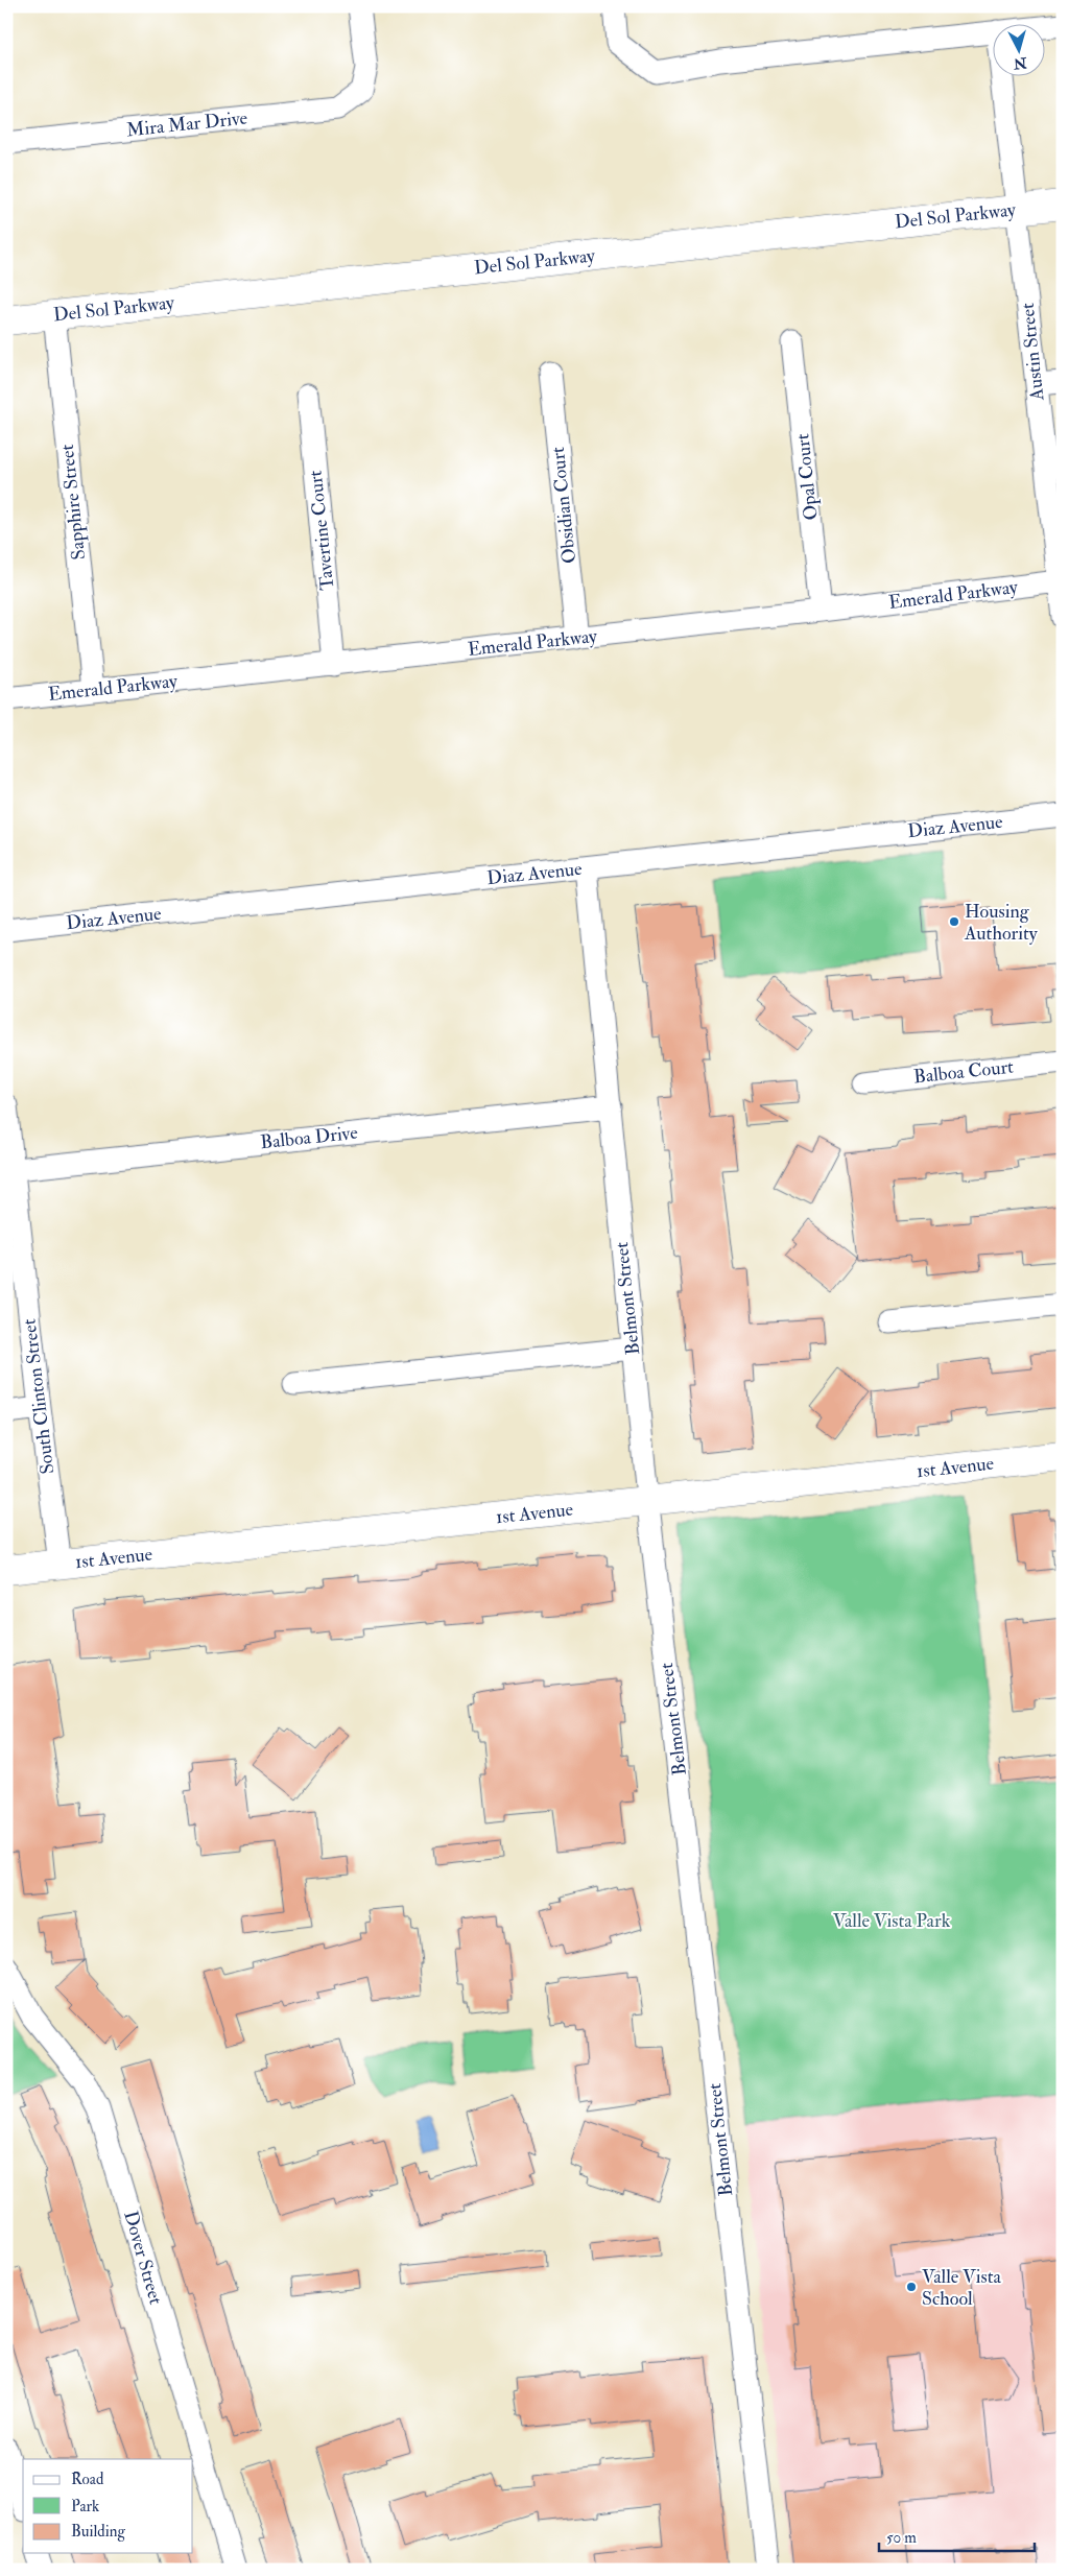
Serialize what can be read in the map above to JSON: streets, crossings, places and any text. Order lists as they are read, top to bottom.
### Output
{
  "streets": {
    "street": [
      "Mira Mar Drive",
      "Del Sol Parkway",
      "Austin Street",
      "Opal Court",
      "Sapphire Street",
      "Obsidian Court",
      "Tavertine Court",
      "Emerald Parkway",
      "Diaz Avenue",
      "Balboa Court",
      "Balboa Drive",
      "Belmont Street",
      "South Clinton Street",
      "1st Avenue",
      "Dover Street"
    ]
  },
  "crossings": [
    ["Del Sol Parkway", "Austin Street"],
    ["Del Sol Parkway", "Sapphire Street"],
    ["Austin Street", "Emerald Parkway"],
    ["Opal Court", "Emerald Parkway"],
    ["Sapphire Street", "Emerald Parkway"],
    ["Obsidian Court", "Emerald Parkway"],
    ["Tavertine Court", "Emerald Parkway"],
    ["Diaz Avenue", "Belmont Street"],
    ["Balboa Drive", "Belmont Street"],
    ["Balboa Drive", "South Clinton Street"],
    ["Belmont Street", "1st Avenue"],
    ["South Clinton Street", "1st Avenue"]
  ],
  "parks": ["Valle Vista Park"],
  "places": ["Housing Authority", "Valle Vista School"],
  "legend": ["Road", "Park", "Building"],
  "scale_bar": "50 m",
  "north": "bottom"
}
